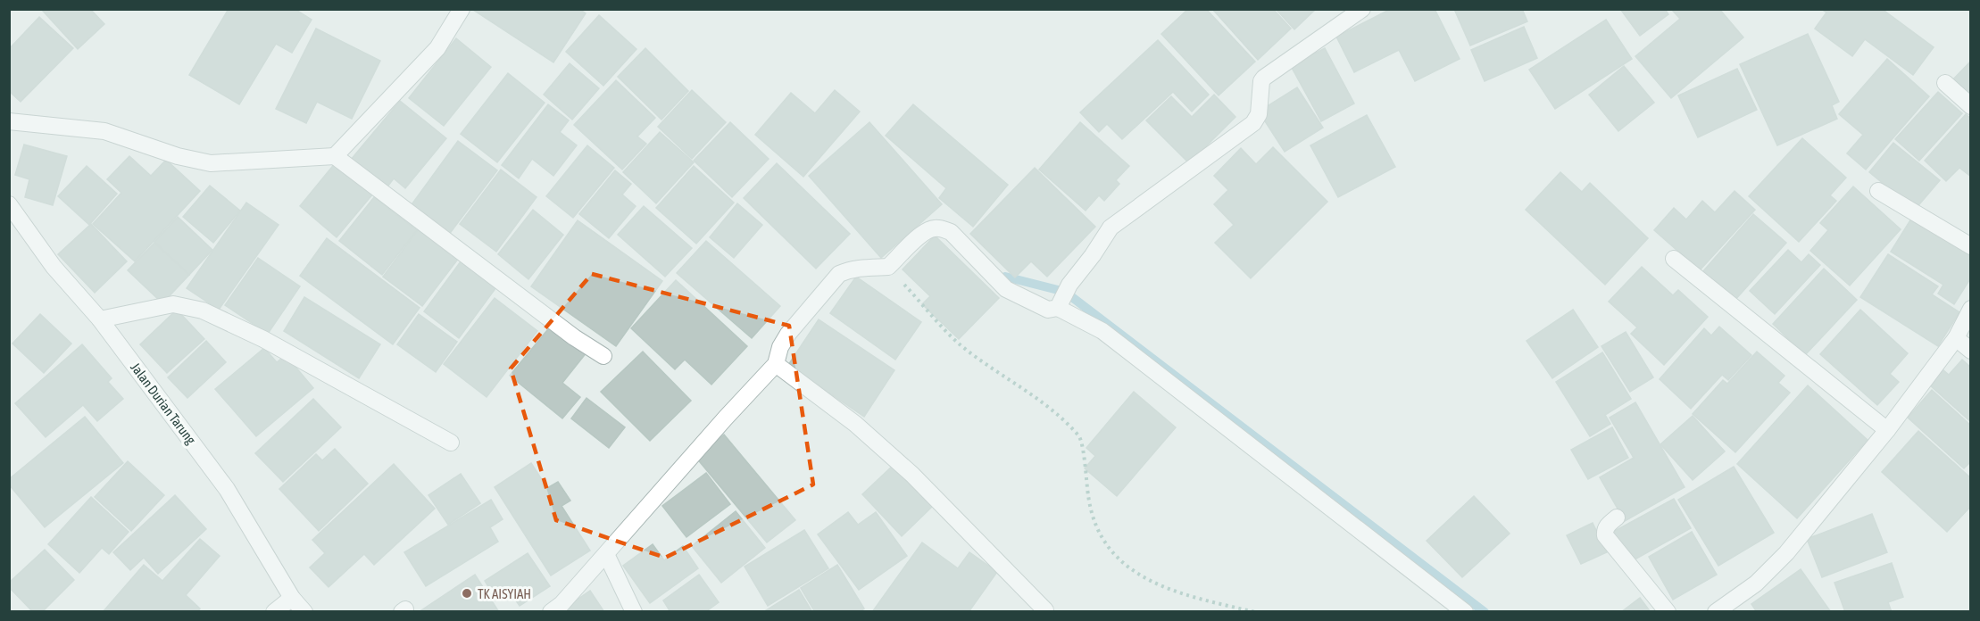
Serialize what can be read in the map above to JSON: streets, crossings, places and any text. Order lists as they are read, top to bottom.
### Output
{
  "streets": {
    "street": ["Jalan Durian Tarung"]
  },
  "places": ["TK AISYIAH"]
}
